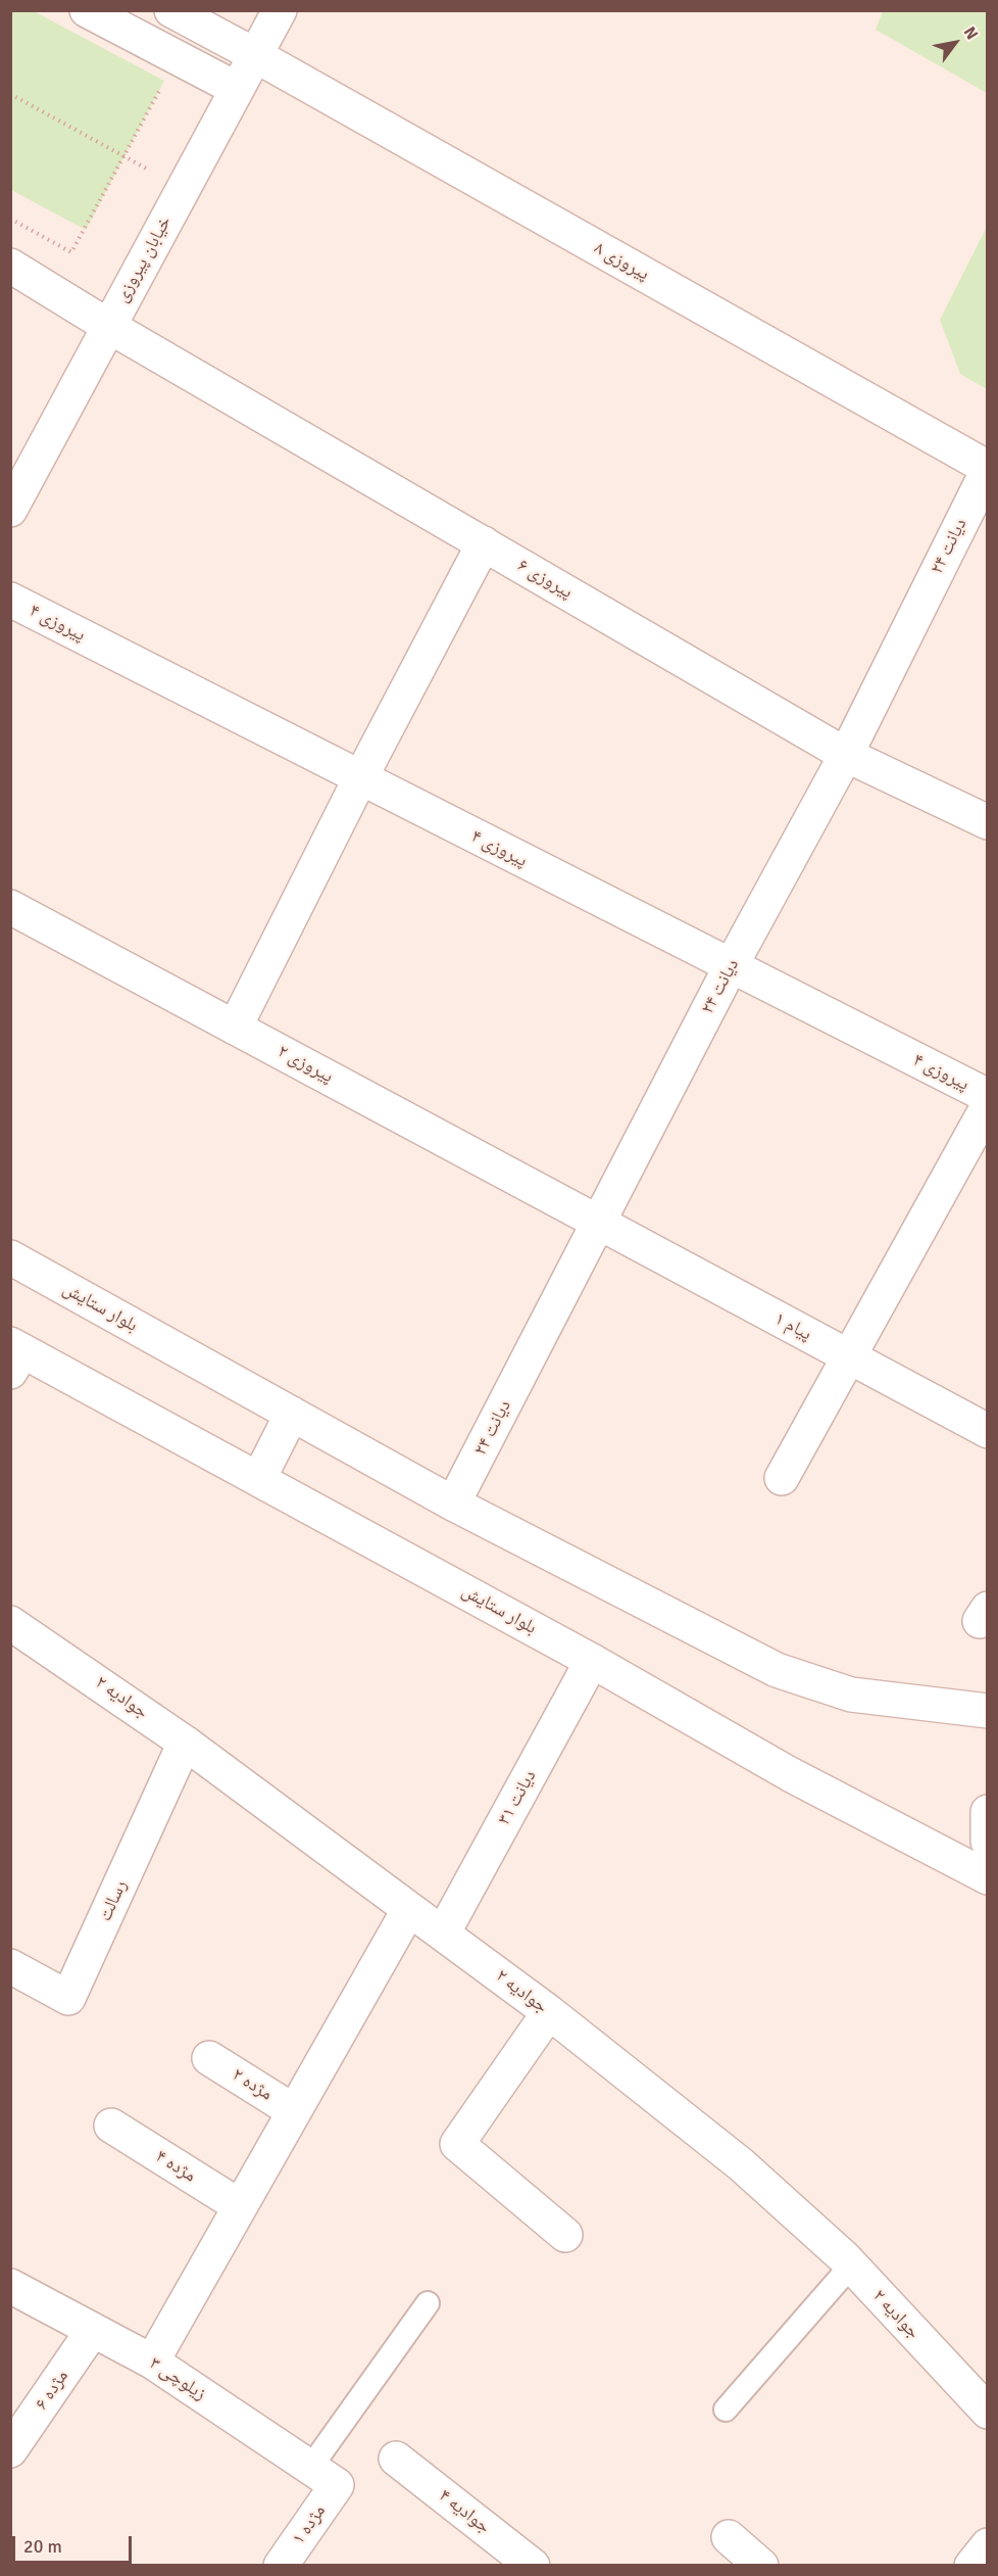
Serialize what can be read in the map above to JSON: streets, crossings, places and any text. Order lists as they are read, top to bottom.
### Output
{
  "streets": {
    "street": [
      "خیابان پیروزی",
      "پیروزی ۸",
      "دیانت ۲۴",
      "پیروزی ۶",
      "پیروزی ۴",
      "پیروزی ۲",
      "بلوار ستایش",
      "پیام ۱",
      "جوادیه ۲",
      "دیانت ۳۱",
      "رسالت",
      "مژده ۲",
      "مژده ۴",
      "زیلوچی ۳",
      "مژده ۶",
      "جوادیه ۴",
      "مژده ۱"
    ]
  },
  "crossings": [
    ["خیابان پیروزی", "پیروزی ۸"],
    ["خیابان پیروزی", "پیروزی ۶"],
    ["پیروزی ۸", "دیانت ۲۴"],
    ["دیانت ۲۴", "پیروزی ۶"],
    ["دیانت ۲۴", "پیروزی ۴"],
    ["دیانت ۲۴", "پیروزی ۲"],
    ["دیانت ۲۴", "بلوار ستایش"],
    ["دیانت ۲۴", "پیام ۱"],
    ["پیروزی ۲", "پیام ۱"],
    ["بلوار ستایش", "دیانت ۳۱"],
    ["جوادیه ۲", "دیانت ۳۱"],
    ["جوادیه ۲", "رسالت"],
    ["زیلوچی ۳", "مژده ۶"],
    ["زیلوچی ۳", "مژده ۱"]
  ],
  "scale_bar": "20 m",
  "north": "top right"
}
